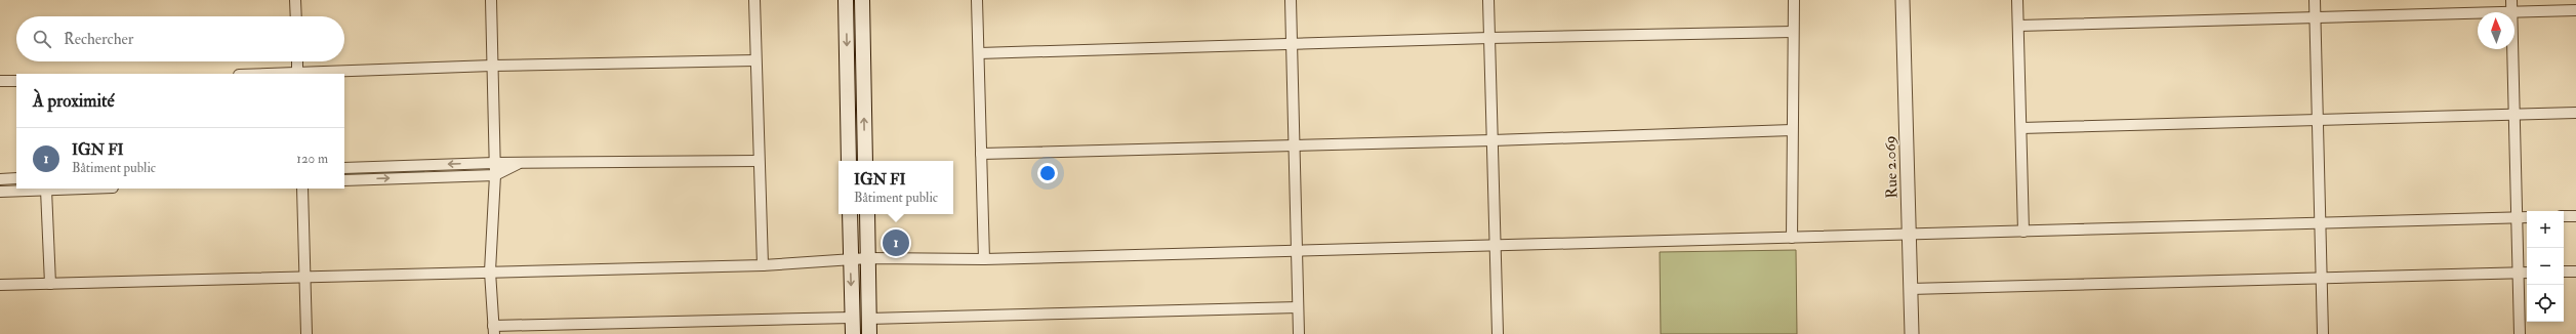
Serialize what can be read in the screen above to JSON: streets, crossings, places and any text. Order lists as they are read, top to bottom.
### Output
{
  "streets": {
    "street": ["Rue 2.069"]
  },
  "north": "top",
  "page": {
    "search": "Rechercher",
    "heading": "À proximité",
    "list": [
      {
        "mark": "1",
        "name": "IGN FI",
        "note": "Bâtiment public",
        "value": "120 m"
      }
    ],
    "popup": ["IGN FI", "Bâtiment public"],
    "map_buttons": ["+", "−"],
    "pins": "1"
  }
}
